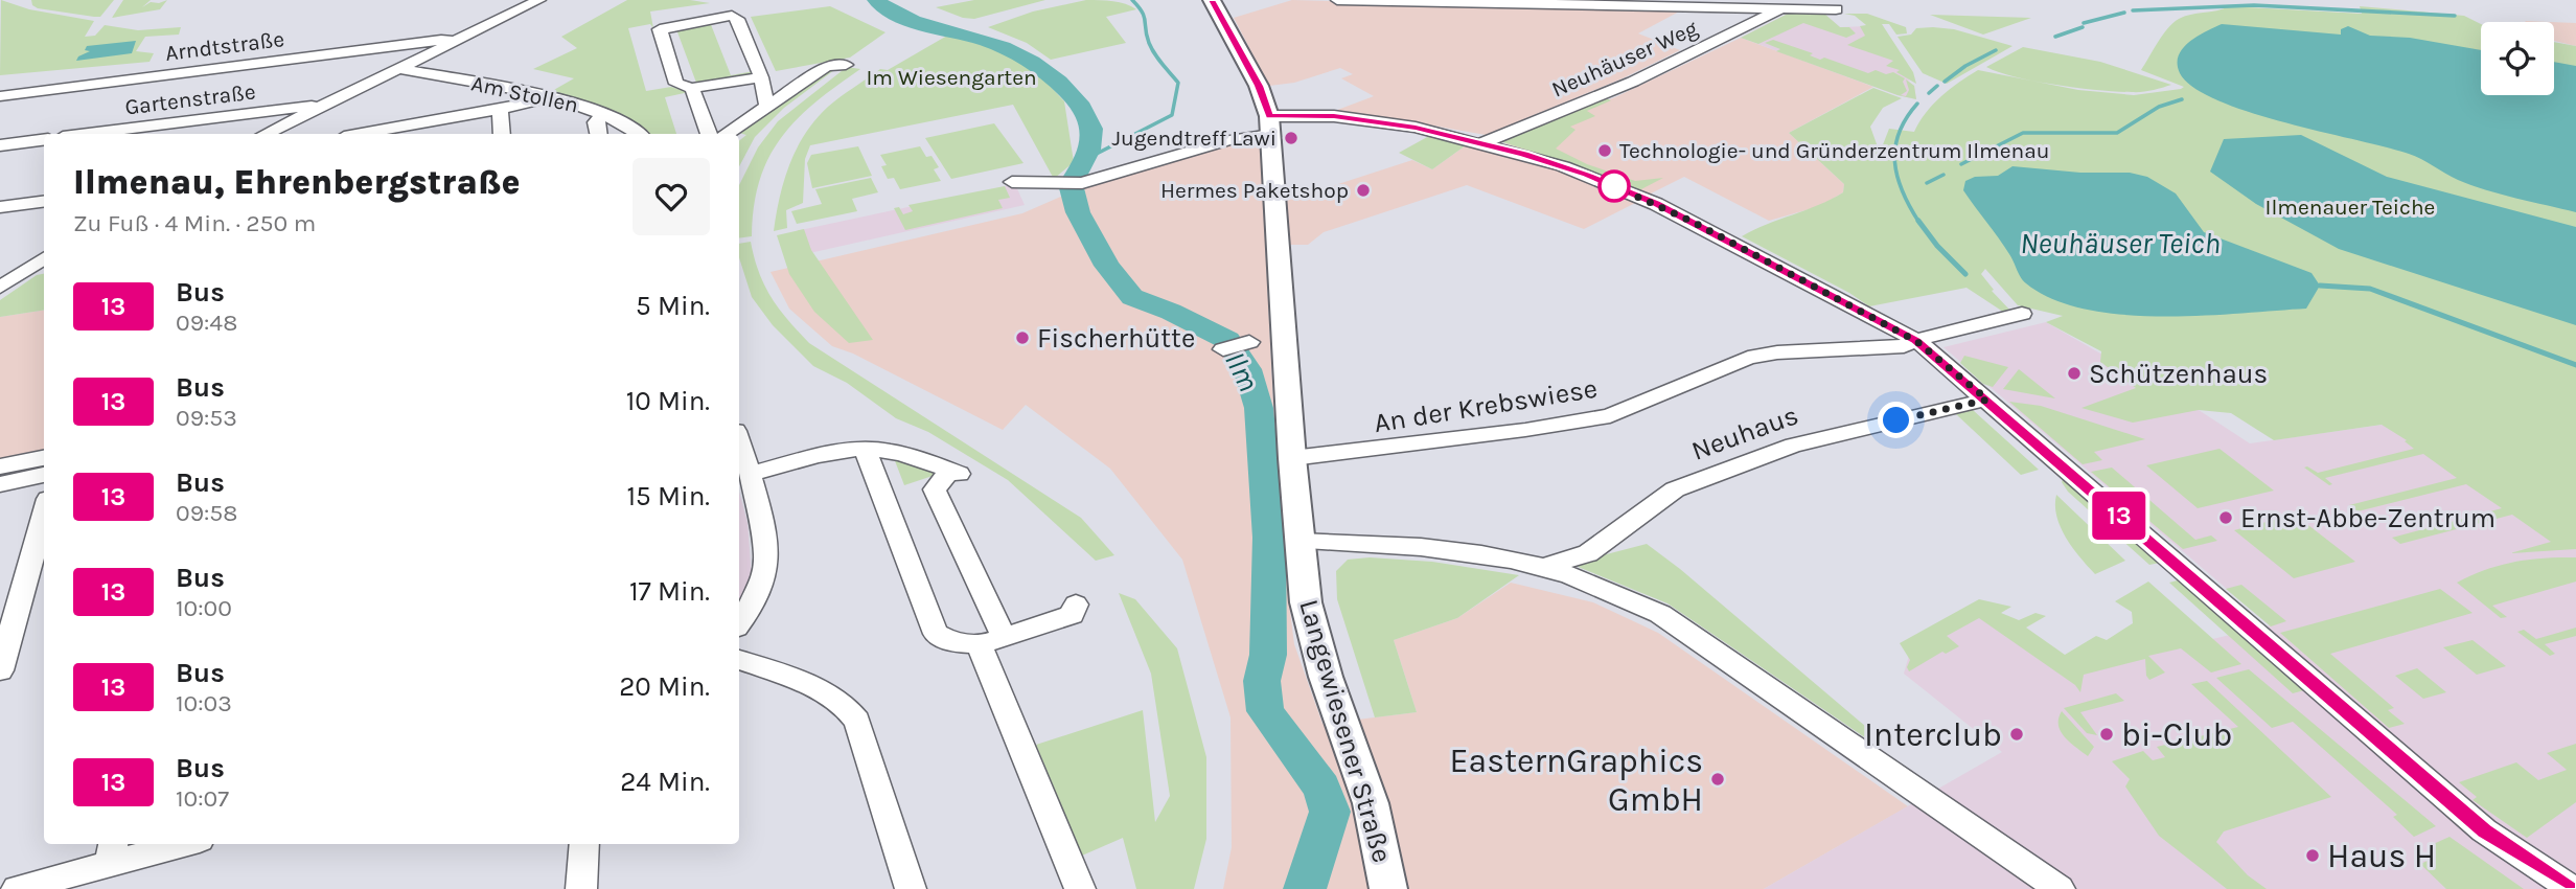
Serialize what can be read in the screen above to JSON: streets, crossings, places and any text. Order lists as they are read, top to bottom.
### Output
{
  "streets": {
    "main road": ["Langewiesener Straße"],
    "street": [
      "Arndtstraße",
      "Neuhäuser Weg",
      "Am Stollen",
      "Gartenstraße",
      "An der Krebswiese",
      "Neuhaus"
    ]
  },
  "crossings": [
    ["An der Krebswiese", "Langewiesener Straße"]
  ],
  "water": ["Neuhäuser Teich", "Ilm"],
  "parks": ["Im Wiesengarten", "Ilmenauer Teiche"],
  "places": [
    "Jugendtreff Lawi",
    "Technologie- und Gründerzentrum Ilmenau",
    "Hermes Paketshop",
    "Fischerhütte",
    "Schützenhaus",
    "Ernst-Abbe-Zentrum",
    "Interclub",
    "bi-Club",
    "EasternGraphics GmbH",
    "Haus H"
  ],
  "lines": ["bus line 13"],
  "page": {
    "on_map": "13",
    "heading": ["Ilmenau, Ehrenbergstraße", "Zu Fuß · 4 Min. · 250 m"],
    "list": [
      {
        "mark": "13",
        "name": "Bus",
        "note": "09:48",
        "value": "5 Min."
      },
      {
        "mark": "13",
        "name": "Bus",
        "note": "09:53",
        "value": "10 Min."
      },
      {
        "mark": "13",
        "name": "Bus",
        "note": "09:58",
        "value": "15 Min."
      },
      {
        "mark": "13",
        "name": "Bus",
        "note": "10:00",
        "value": "17 Min."
      },
      {
        "mark": "13",
        "name": "Bus",
        "note": "10:03",
        "value": "20 Min."
      },
      {
        "mark": "13",
        "name": "Bus",
        "note": "10:07",
        "value": "24 Min."
      }
    ]
  }
}
